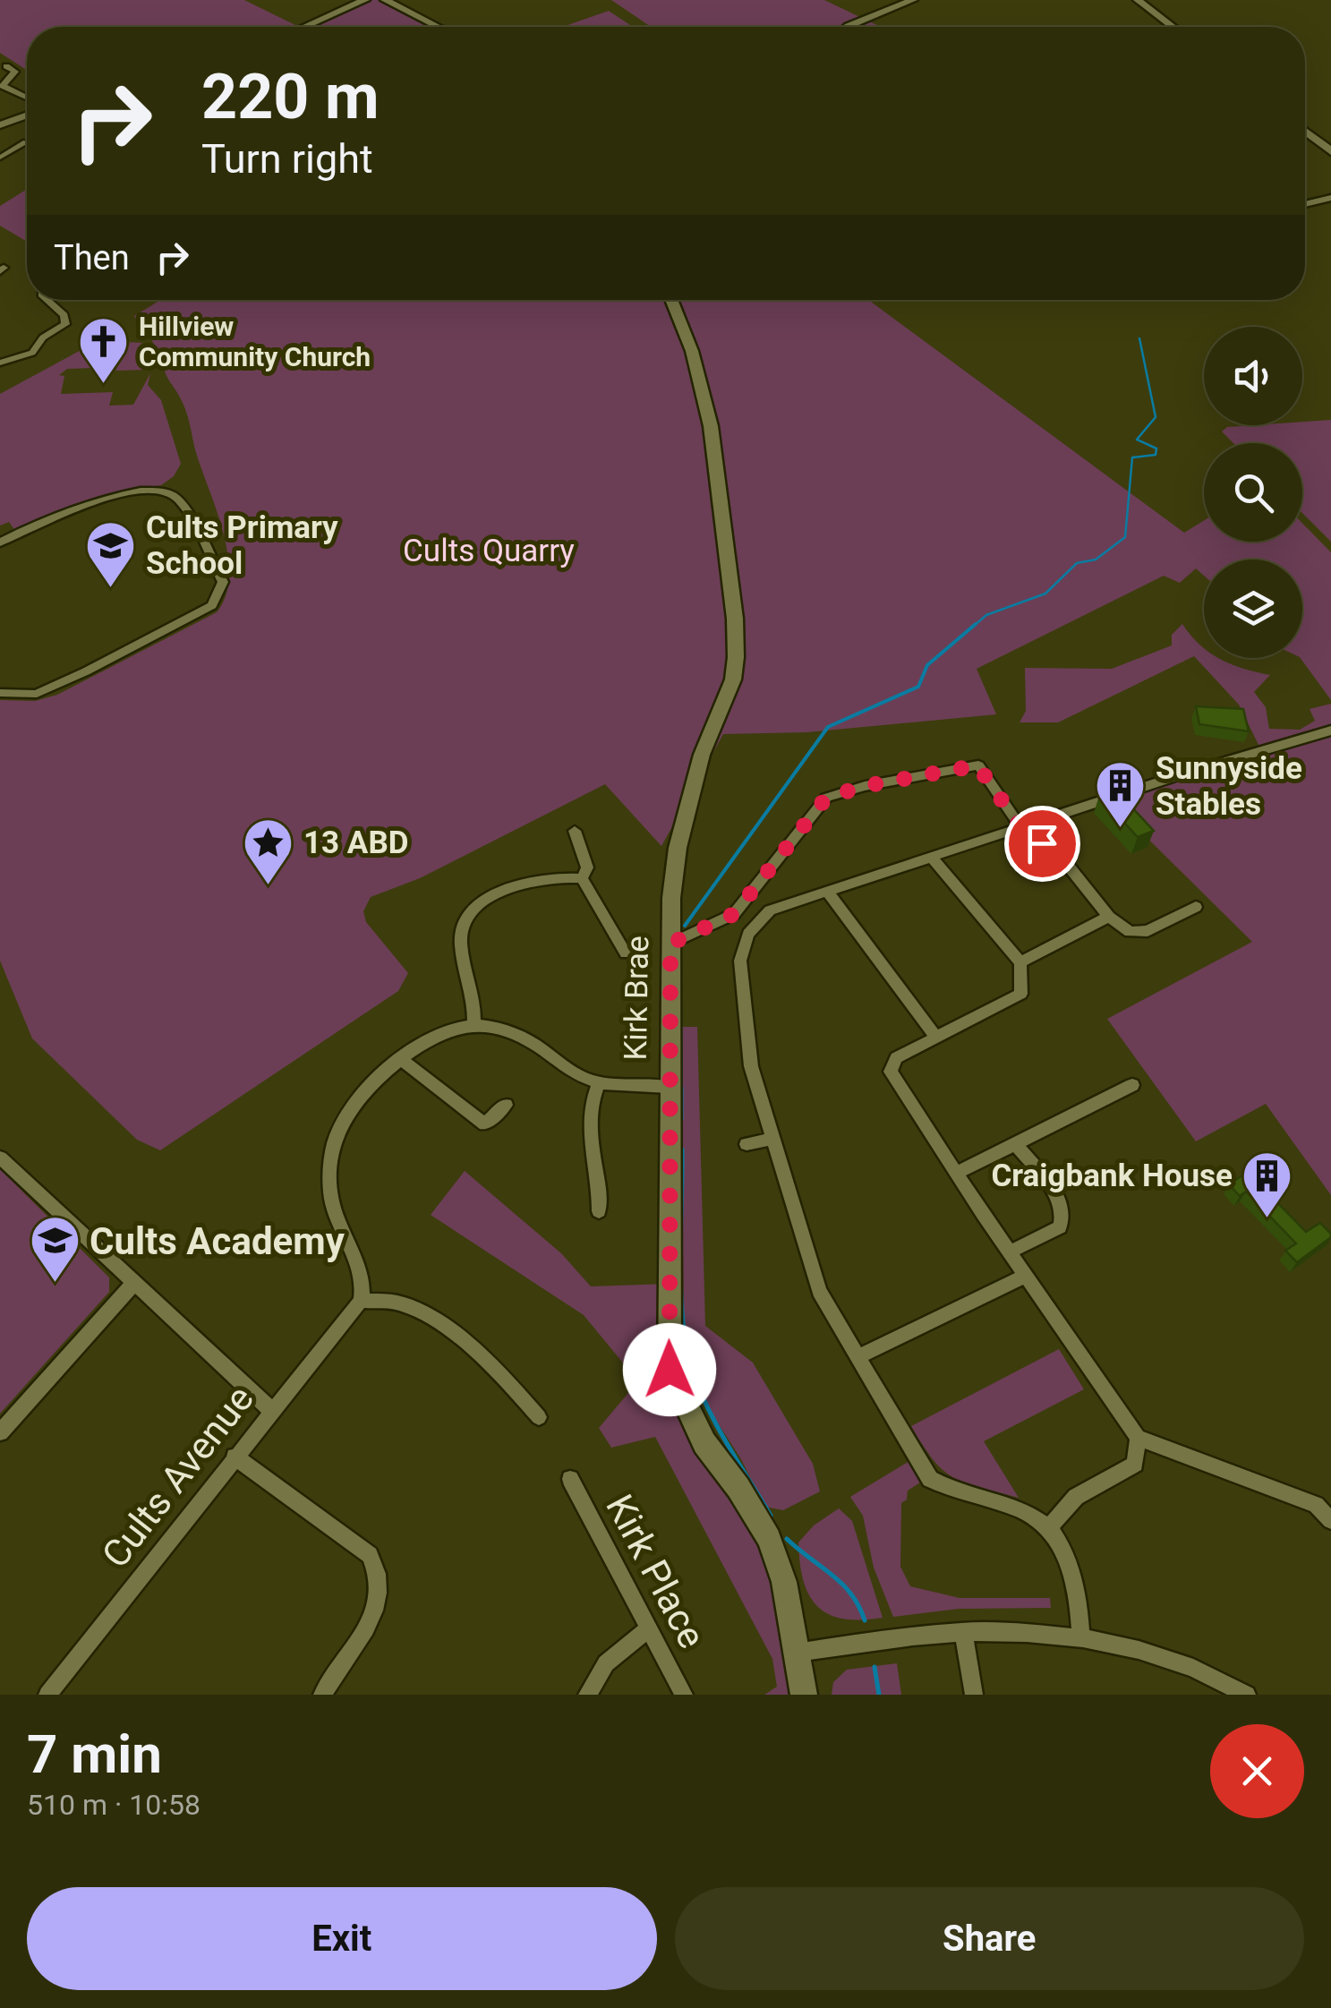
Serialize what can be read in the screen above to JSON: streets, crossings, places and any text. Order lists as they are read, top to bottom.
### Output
{
  "streets": {
    "street": ["Kirk Brae", "Cults Avenue", "Kirk Place"]
  },
  "parks": ["Cults Quarry"],
  "places": {
    "church": ["Hillview Community Church"],
    "school or university": ["Cults Primary School", "Cults Academy"],
    "building": ["Sunnyside Stables", "Craigbank House"],
    "place": ["13 ABD"]
  },
  "page": {
    "turn": ["220 m", "Turn right"],
    "then": "Then",
    "heading": ["7 min", "510 m · 10:58"],
    "buttons": ["Exit", "Share"]
  }
}
